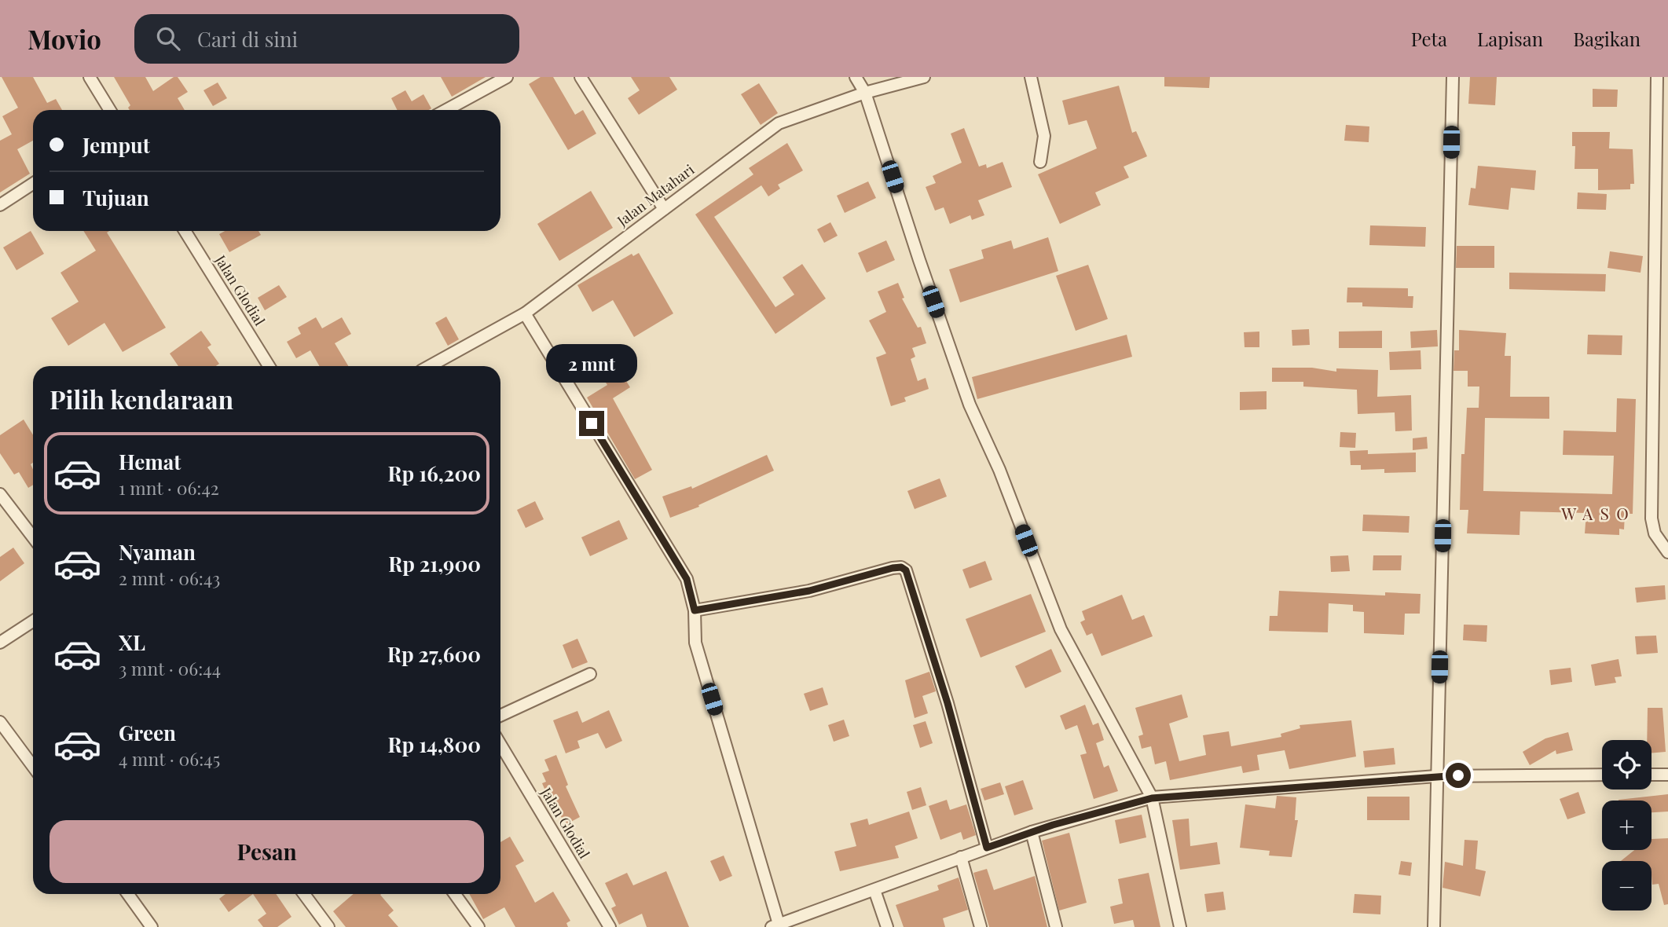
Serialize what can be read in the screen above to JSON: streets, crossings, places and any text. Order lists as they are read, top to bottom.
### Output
{
  "streets": {
    "street": ["Jalan Matahari", "Jalan Glodial"]
  },
  "districts": ["W A S O"],
  "page": {
    "header": "Movio",
    "search": "Cari di sini",
    "nav": ["Peta", "Lapisan", "Bagikan"],
    "banner": ["Jemput", "Tujuan"],
    "bubble": "2 mnt",
    "heading": "Pilih kendaraan",
    "list": [
      {
        "name": "Hemat",
        "note": "1 mnt · 06:42",
        "value": "Rp 16,200"
      },
      {
        "name": "Nyaman",
        "note": "2 mnt · 06:43",
        "value": "Rp 21,900"
      },
      {
        "name": "XL",
        "note": "3 mnt · 06:44",
        "value": "Rp 27,600"
      },
      {
        "name": "Green",
        "note": "4 mnt · 06:45",
        "value": "Rp 14,800"
      }
    ],
    "map_buttons": ["+", "−"],
    "buttons": "Pesan"
  }
}
